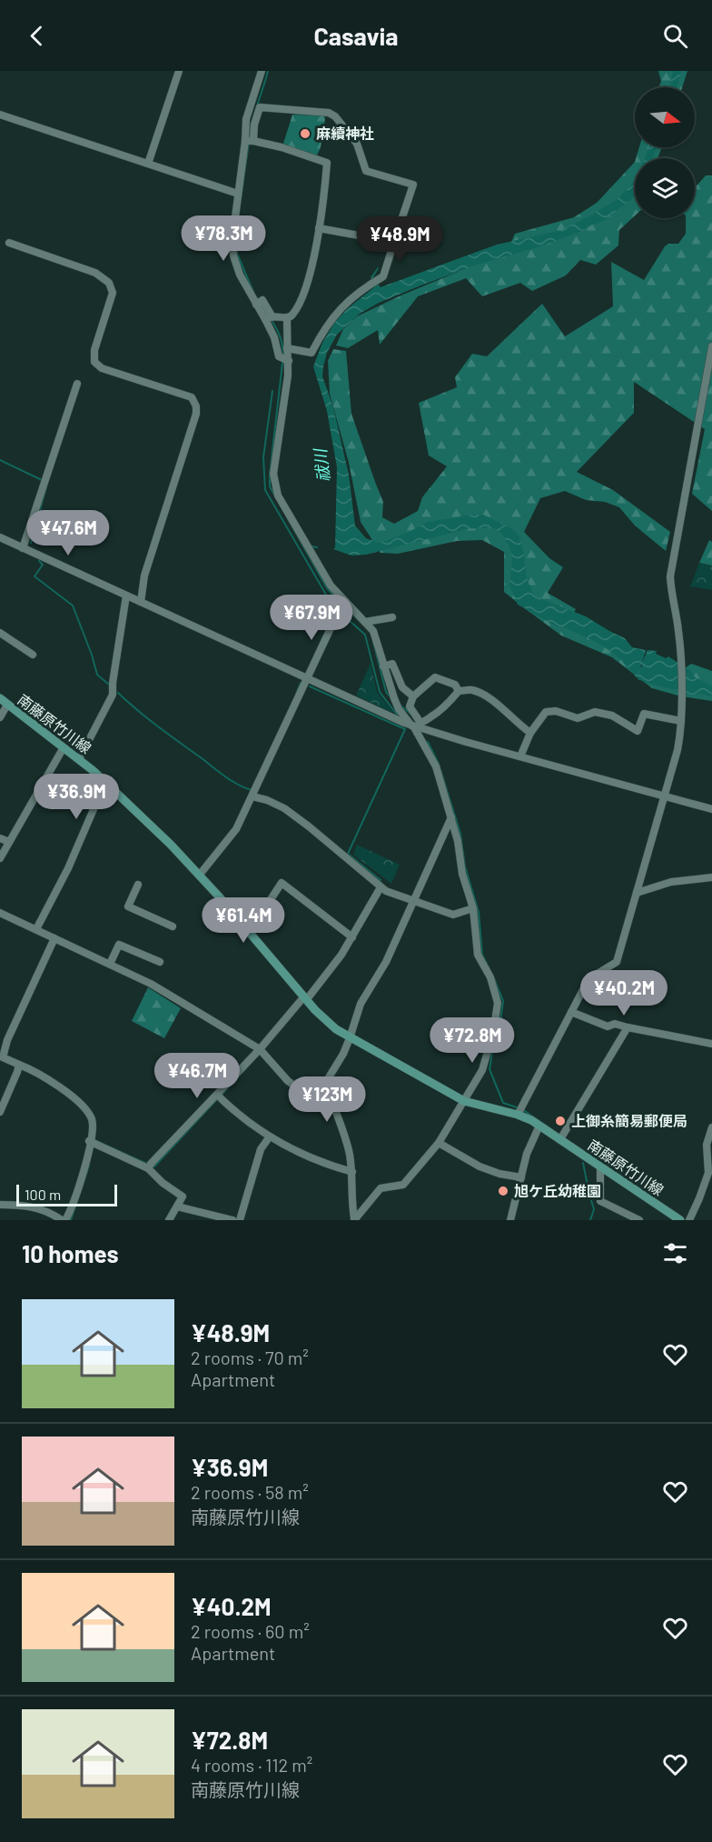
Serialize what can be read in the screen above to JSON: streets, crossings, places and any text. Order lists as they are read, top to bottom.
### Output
{
  "streets": {
    "main road": ["南藤原竹川線"]
  },
  "water": ["祓川"],
  "places": ["麻續神社", "上御糸簡易郵便局", "旭ケ丘幼稚園"],
  "scale_bar": "100 m",
  "north": "right",
  "page": {
    "header": "Casavia",
    "price": [
      "¥78.3M",
      "¥48.9M",
      "¥47.6M",
      "¥67.9M",
      "¥36.9M",
      "¥61.4M",
      "¥40.2M",
      "¥72.8M",
      "¥46.7M",
      "¥123M"
    ],
    "scale": "100 m",
    "heading": "10 homes",
    "list": [
      {
        "name": "¥48.9M",
        "note": "2 rooms · 70 m² · Apartment"
      },
      {
        "name": "¥36.9M",
        "note": "2 rooms · 58 m² · 南藤原竹川線"
      },
      {
        "name": "¥40.2M",
        "note": "2 rooms · 60 m² · Apartment"
      },
      {
        "name": "¥72.8M",
        "note": "4 rooms · 112 m² · 南藤原竹川線"
      }
    ]
  }
}
